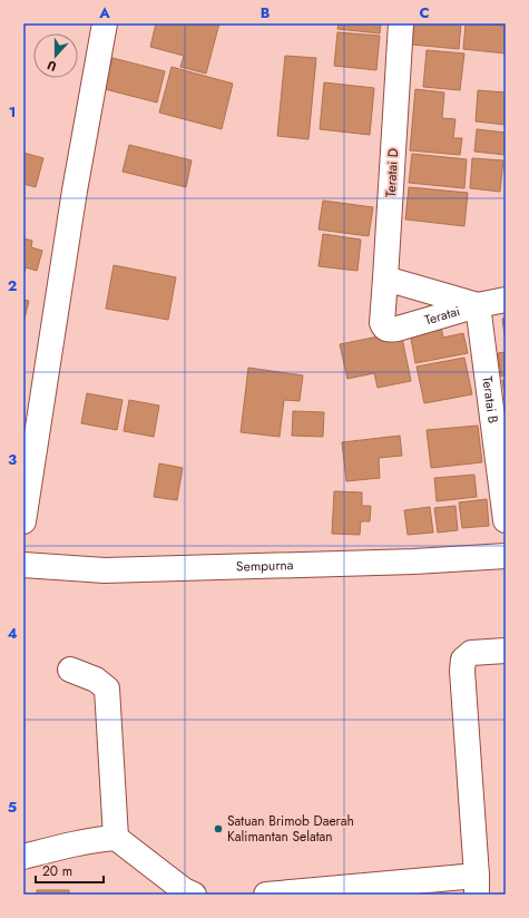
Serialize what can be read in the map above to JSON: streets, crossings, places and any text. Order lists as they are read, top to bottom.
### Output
{
  "streets": {
    "street": [
      "Teratai D",
      "Teratai",
      "Teratai B",
      "Sempurna"
    ]
  },
  "crossings": [
    ["Teratai D", "Teratai"],
    ["Teratai", "Teratai B"]
  ],
  "places": ["Satuan Brimob Daerah Kalimantan Selatan"],
  "scale_bar": "20 m",
  "north": "bottom",
  "grid": {
    "columns": ["A", "B", "C"],
    "rows": [
      "1",
      "2",
      "3",
      "4",
      "5"
    ]
  }
}
